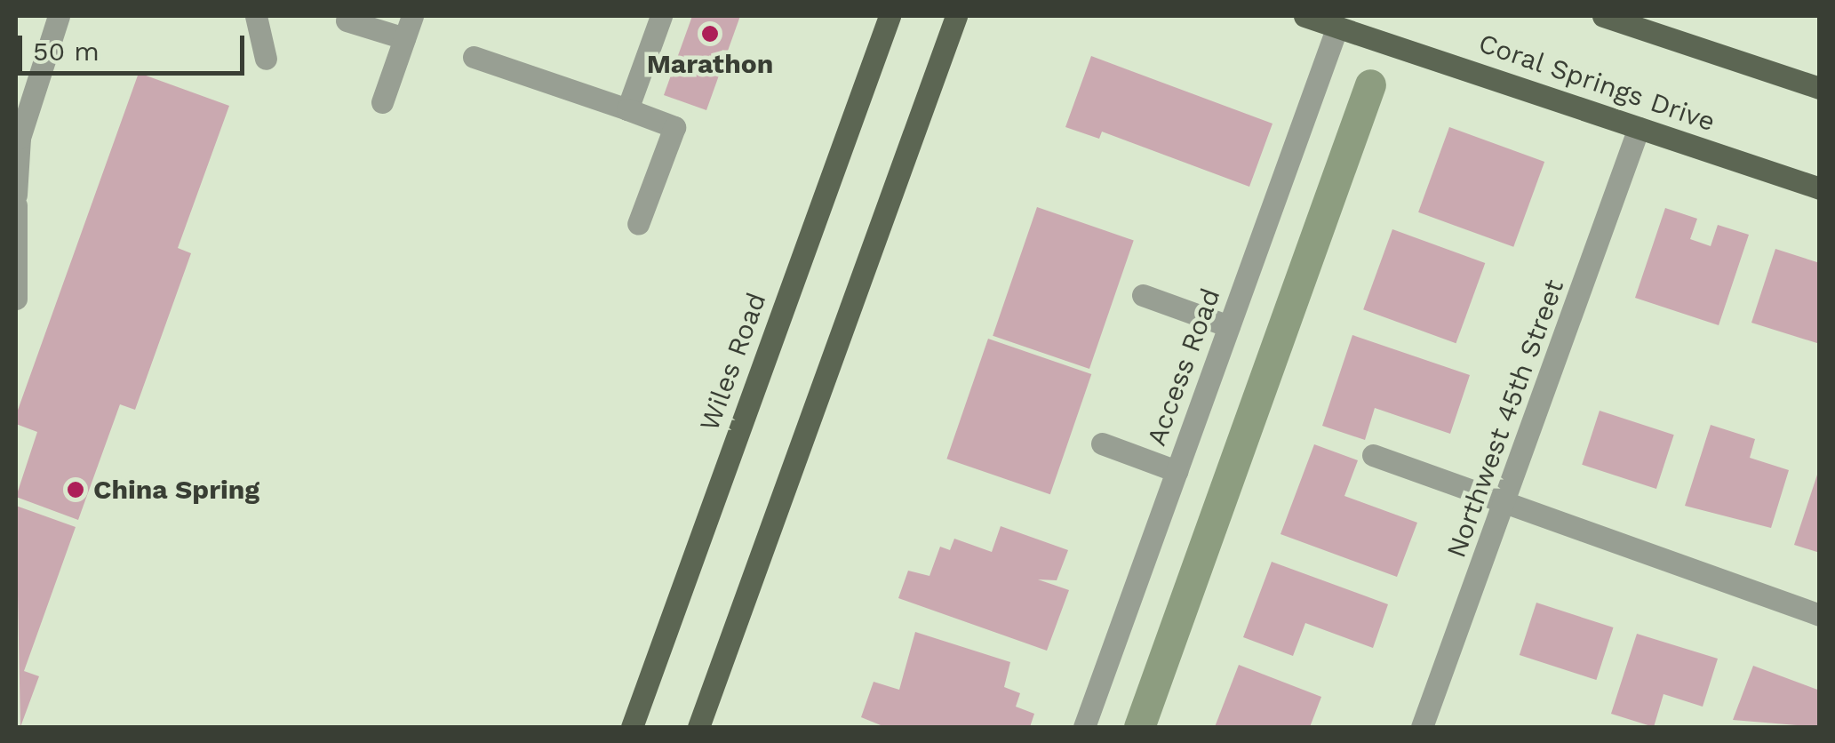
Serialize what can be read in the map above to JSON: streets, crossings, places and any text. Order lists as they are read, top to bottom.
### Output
{
  "streets": {
    "main road": ["Coral Springs Drive", "Wiles Road"],
    "street": ["Access Road", "Northwest 45th Street"]
  },
  "crossings": [
    ["Coral Springs Drive", "Access Road"],
    ["Coral Springs Drive", "Northwest 45th Street"]
  ],
  "places": ["Marathon", "China Spring"],
  "scale_bar": "50 m"
}
